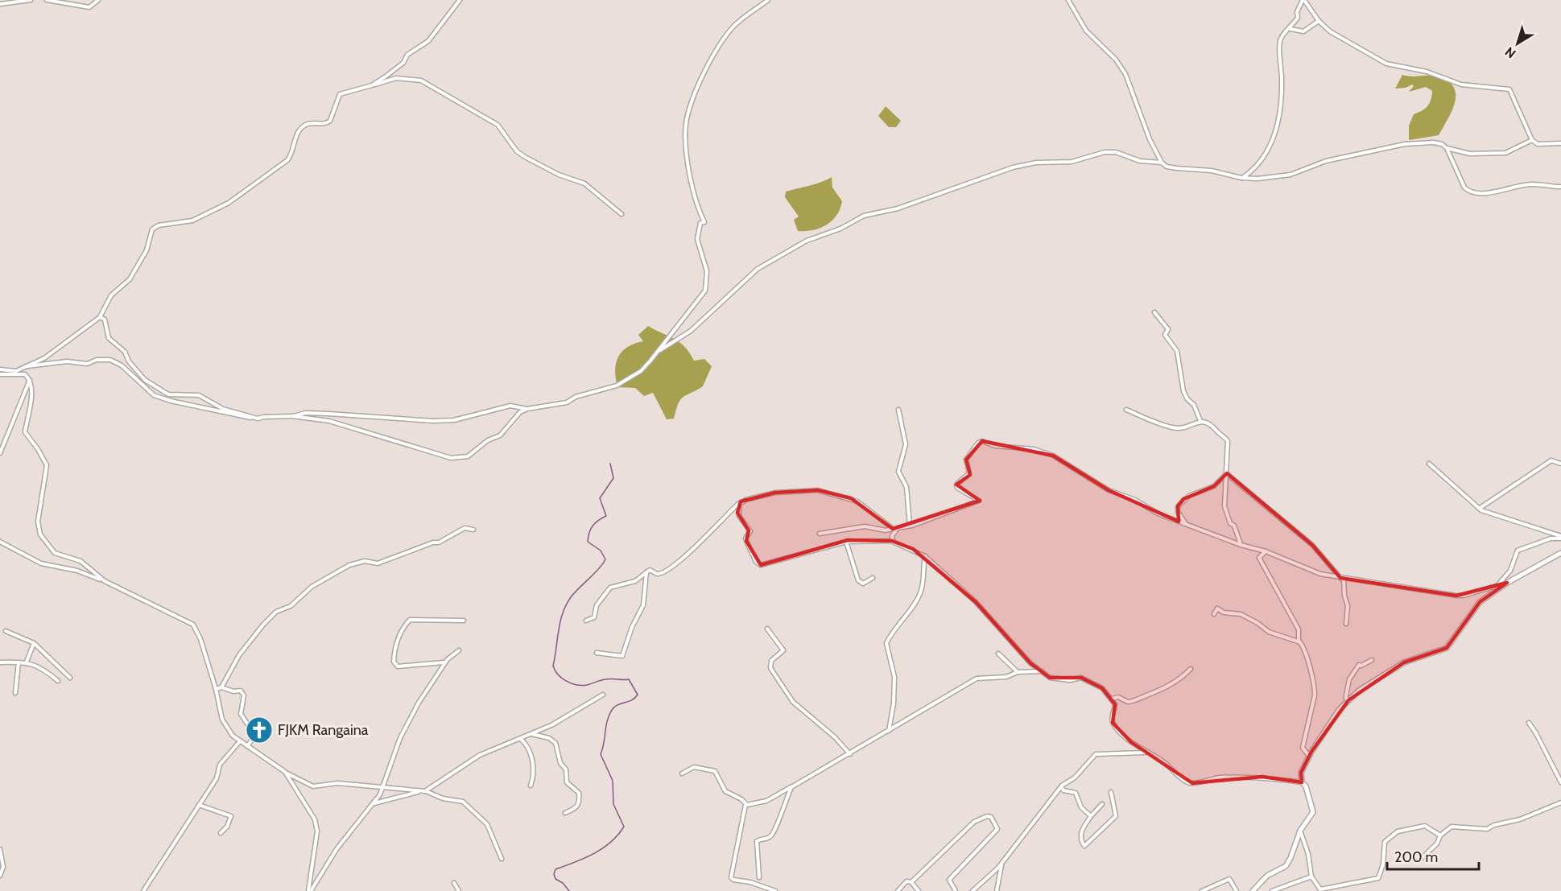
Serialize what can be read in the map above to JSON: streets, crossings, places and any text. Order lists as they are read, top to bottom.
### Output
{
  "places": {
    "church": ["FJKM Rangaina"]
  },
  "scale_bar": "200 m",
  "north": "bottom left"
}
